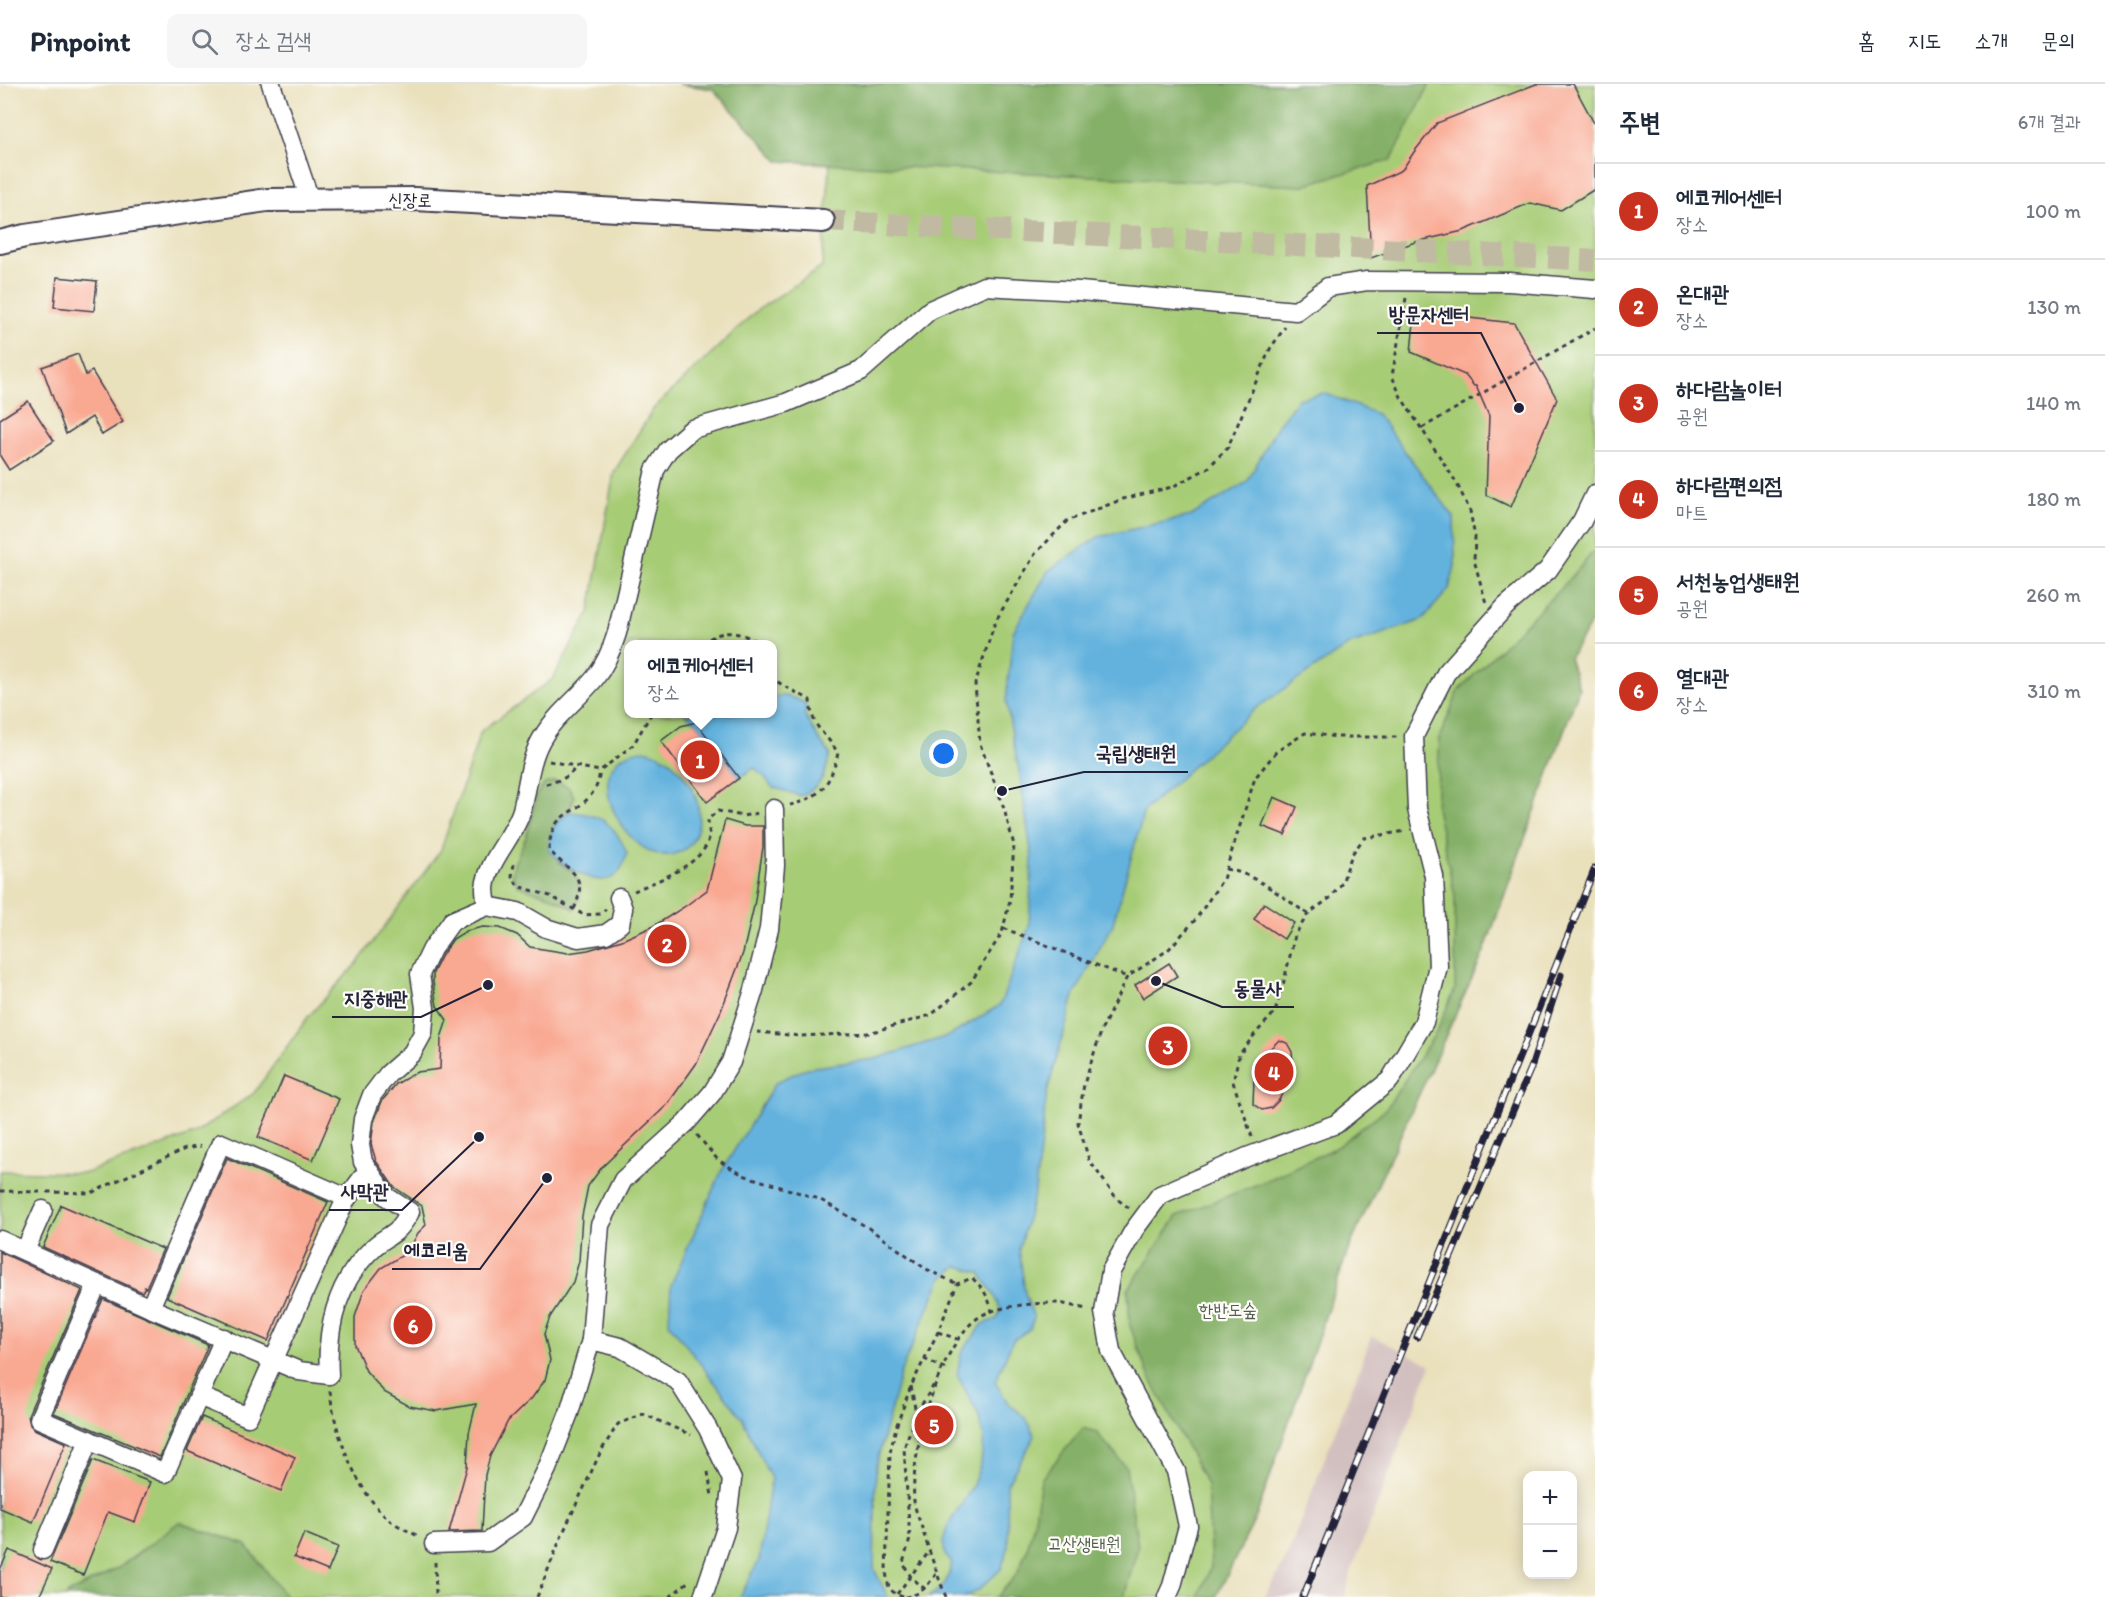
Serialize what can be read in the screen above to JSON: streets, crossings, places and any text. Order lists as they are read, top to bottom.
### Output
{
  "streets": {
    "street": ["신장로"]
  },
  "parks": ["한반도숲", "고산생태원"],
  "places": [
    "방문자센터",
    "국립생태원",
    "동물사",
    "지중해관",
    "사막관",
    "에코리움"
  ],
  "page": {
    "header": "Pinpoint",
    "search": "장소 검색",
    "nav": [
      "홈",
      "지도",
      "소개",
      "문의"
    ],
    "heading": ["주변", "6개 결과"],
    "list": [
      {
        "mark": "1",
        "name": "에코케어센터",
        "note": "장소",
        "value": "100 m"
      },
      {
        "mark": "2",
        "name": "온대관",
        "note": "장소",
        "value": "130 m"
      },
      {
        "mark": "3",
        "name": "하다람놀이터",
        "note": "공원",
        "value": "140 m"
      },
      {
        "mark": "4",
        "name": "하다람편의점",
        "note": "마트",
        "value": "180 m"
      },
      {
        "mark": "5",
        "name": "서천농업생태원",
        "note": "공원",
        "value": "260 m"
      },
      {
        "mark": "6",
        "name": "열대관",
        "note": "장소",
        "value": "310 m"
      }
    ],
    "popup": ["에코케어센터", "장소"],
    "pins": [
      "1",
      "2",
      "3",
      "4",
      "6",
      "5"
    ],
    "map_buttons": ["+", "−"]
  }
}
